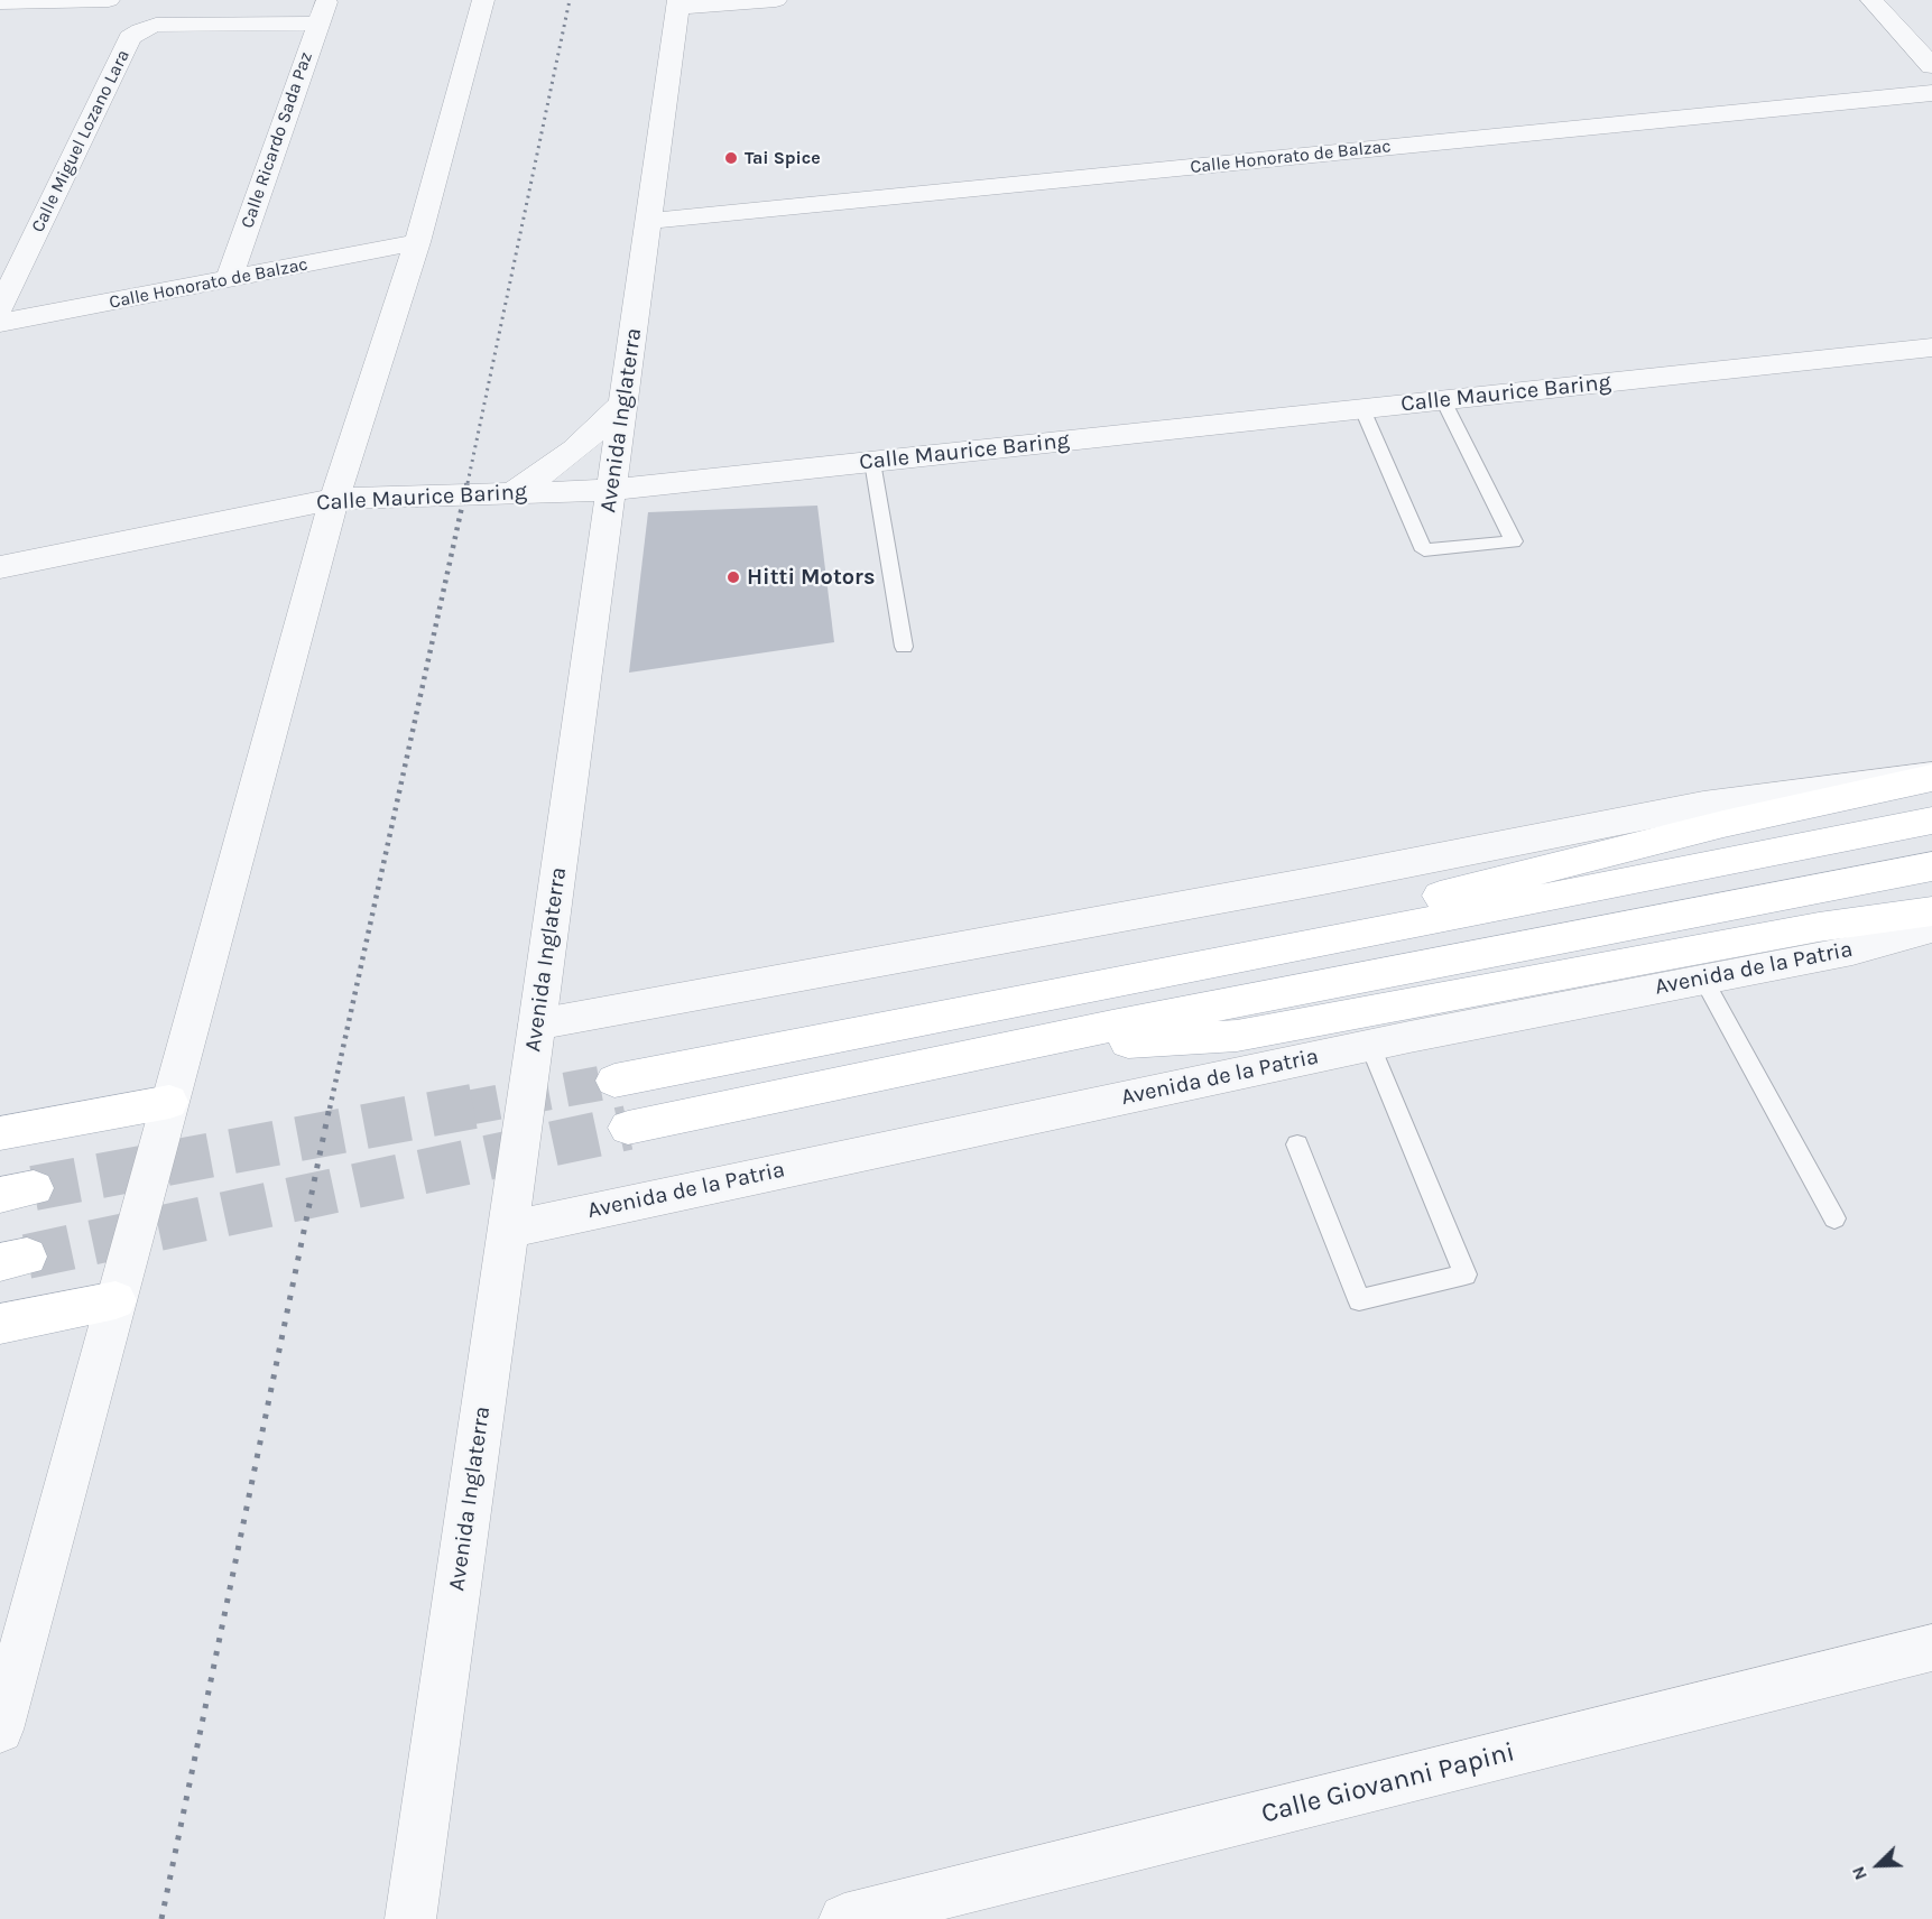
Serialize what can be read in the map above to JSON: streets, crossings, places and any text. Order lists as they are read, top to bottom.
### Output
{
  "streets": {
    "street": [
      "Calle Ricardo Sada Paz",
      "Calle Miguel Lozano Lara",
      "Calle Honorato de Balzac",
      "Calle Maurice Baring",
      "Avenida Inglaterra",
      "Avenida de la Patria",
      "Calle Giovanni Papini"
    ]
  },
  "crossings": [
    ["Calle Ricardo Sada Paz", "Calle Miguel Lozano Lara"],
    ["Calle Ricardo Sada Paz", "Calle Honorato de Balzac"],
    ["Calle Honorato de Balzac", "Avenida Inglaterra"],
    ["Calle Maurice Baring", "Avenida Inglaterra"],
    ["Avenida Inglaterra", "Avenida de la Patria"]
  ],
  "places": ["Tai Spice", "Hitti Motors"],
  "north": "bottom left"
}
